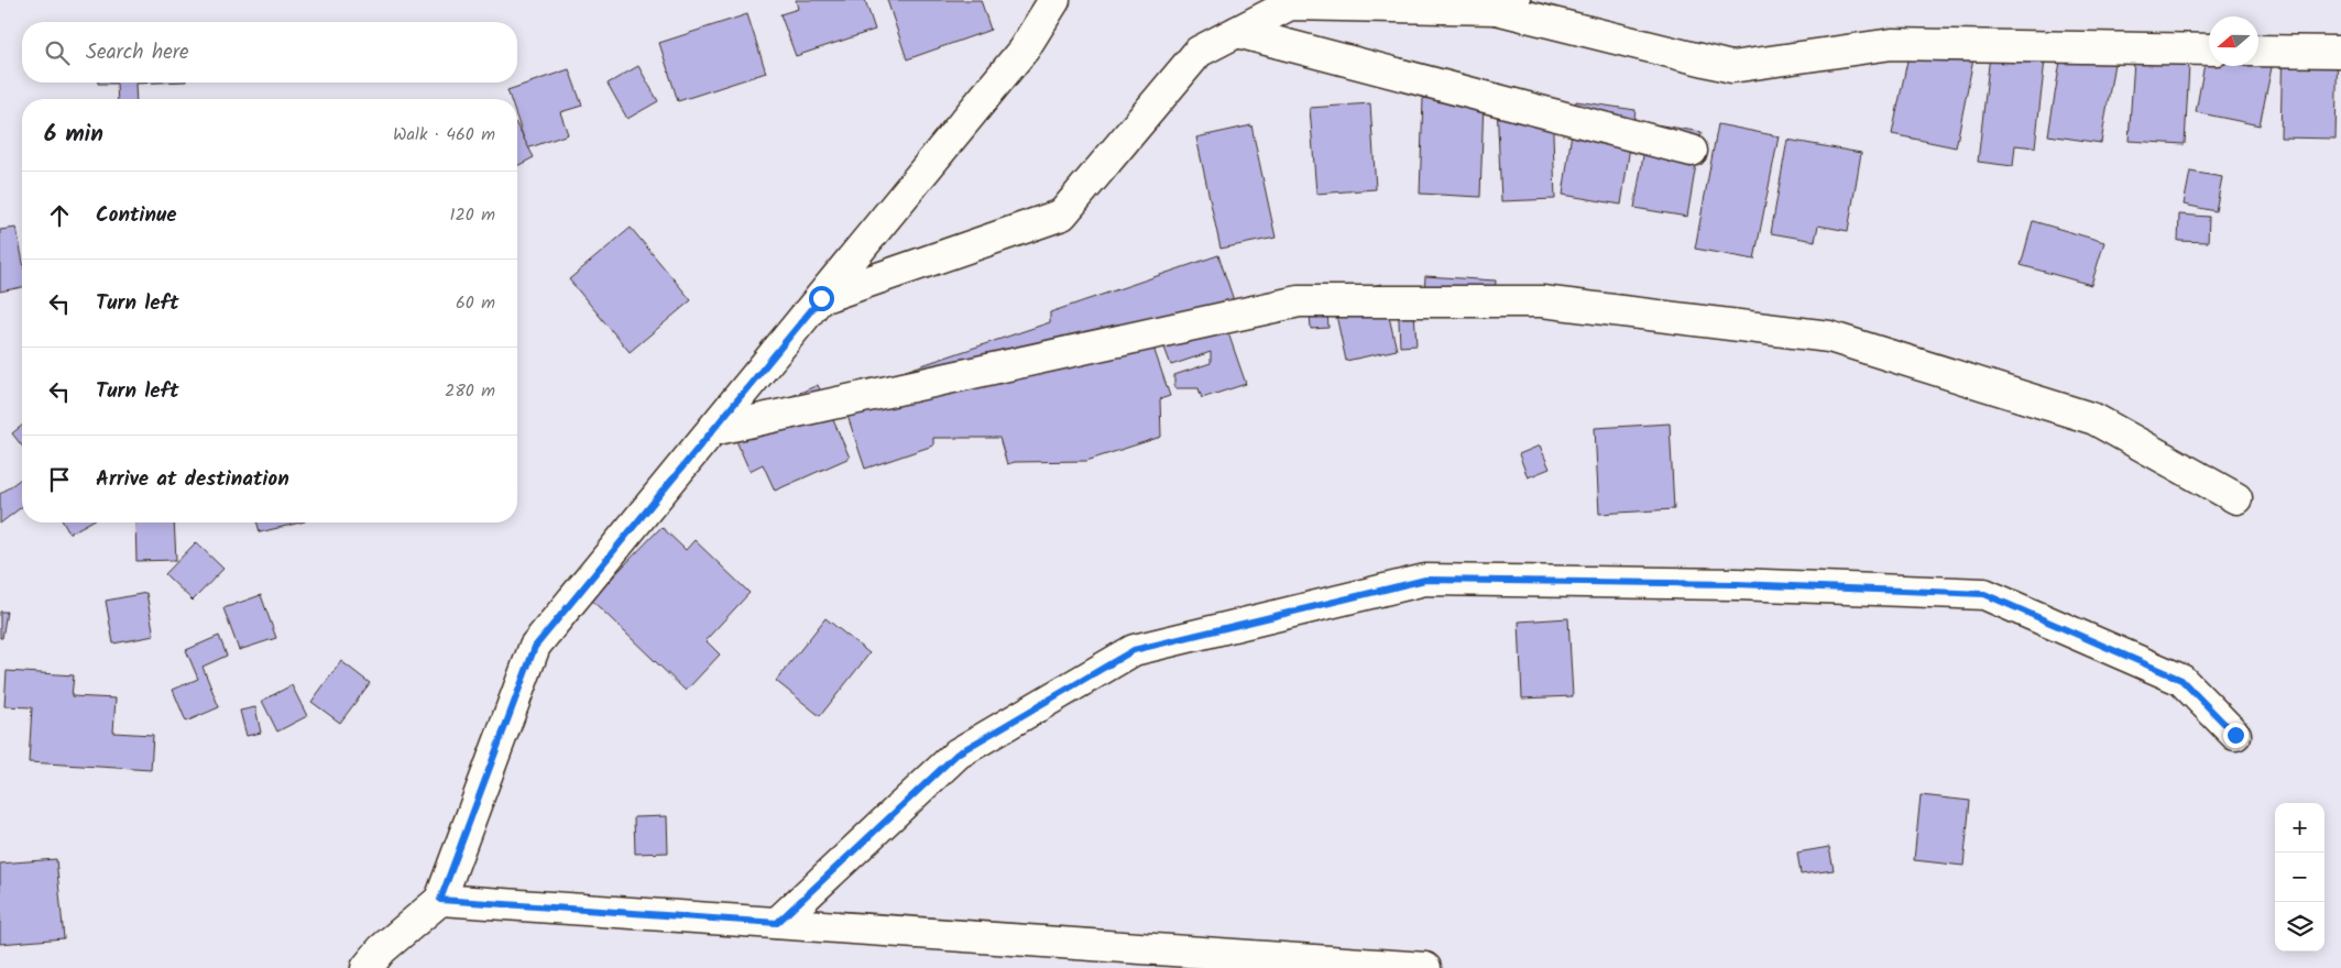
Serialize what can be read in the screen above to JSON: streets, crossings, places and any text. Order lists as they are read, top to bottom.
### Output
{
  "north": "left",
  "page": {
    "search": "Search here",
    "heading": ["6 min", "Walk · 460 m"],
    "list": [
      ["Continue", "120 m"],
      ["Turn left", "60 m"],
      ["Turn left", "280 m"],
      "Arrive at destination"
    ],
    "map_buttons": ["+", "−"]
  }
}
